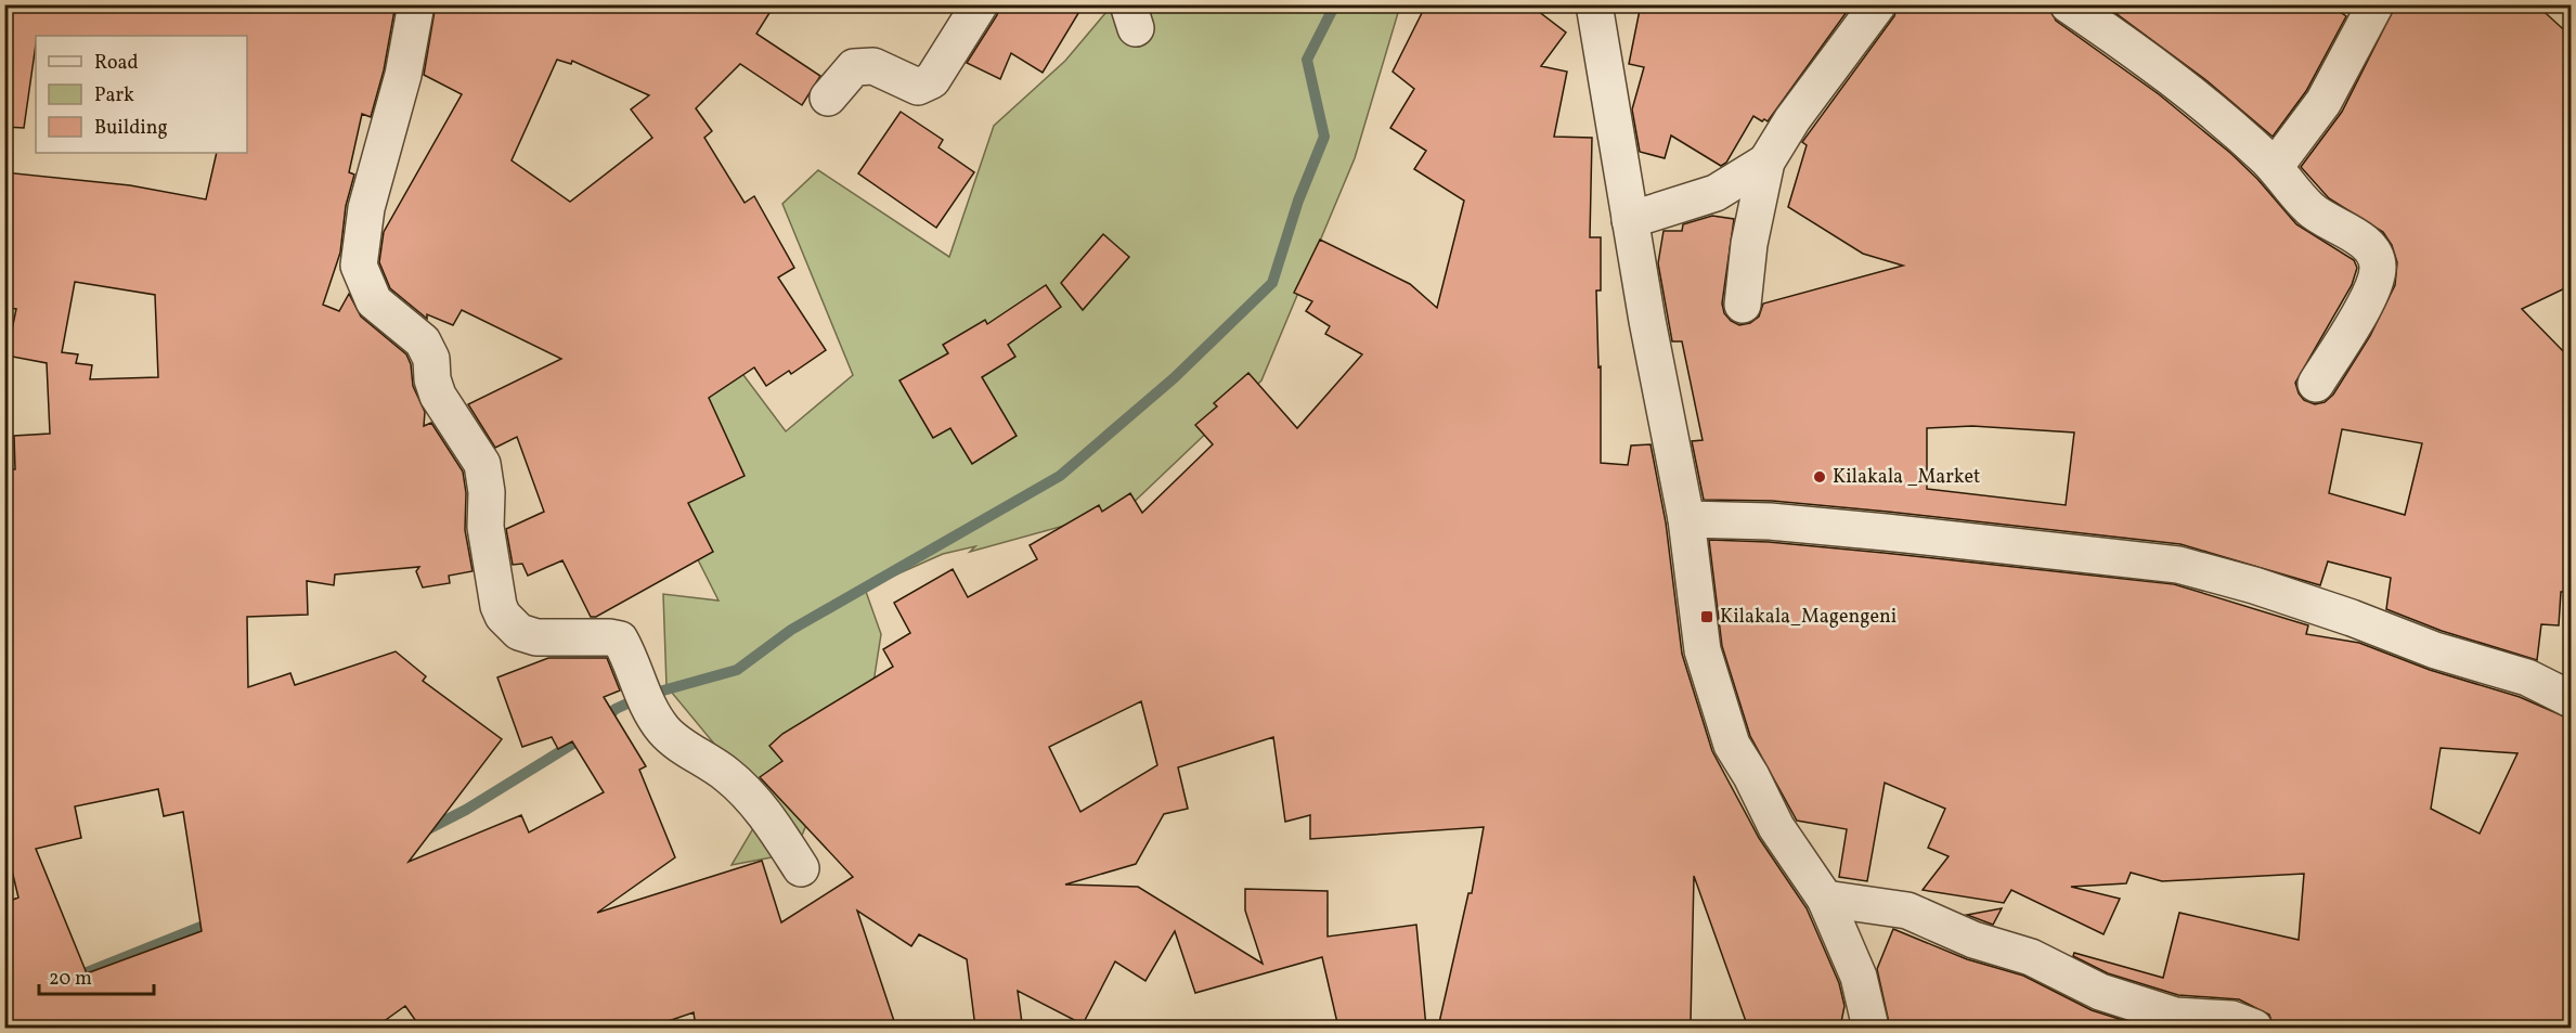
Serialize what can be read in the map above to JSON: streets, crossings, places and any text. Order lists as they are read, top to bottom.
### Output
{
  "places": {
    "other": ["Kilakala _Market"],
    "transit": ["Kilakala_Magengeni"]
  },
  "legend": ["Road", "Park", "Building"],
  "scale_bar": "20 m"
}
